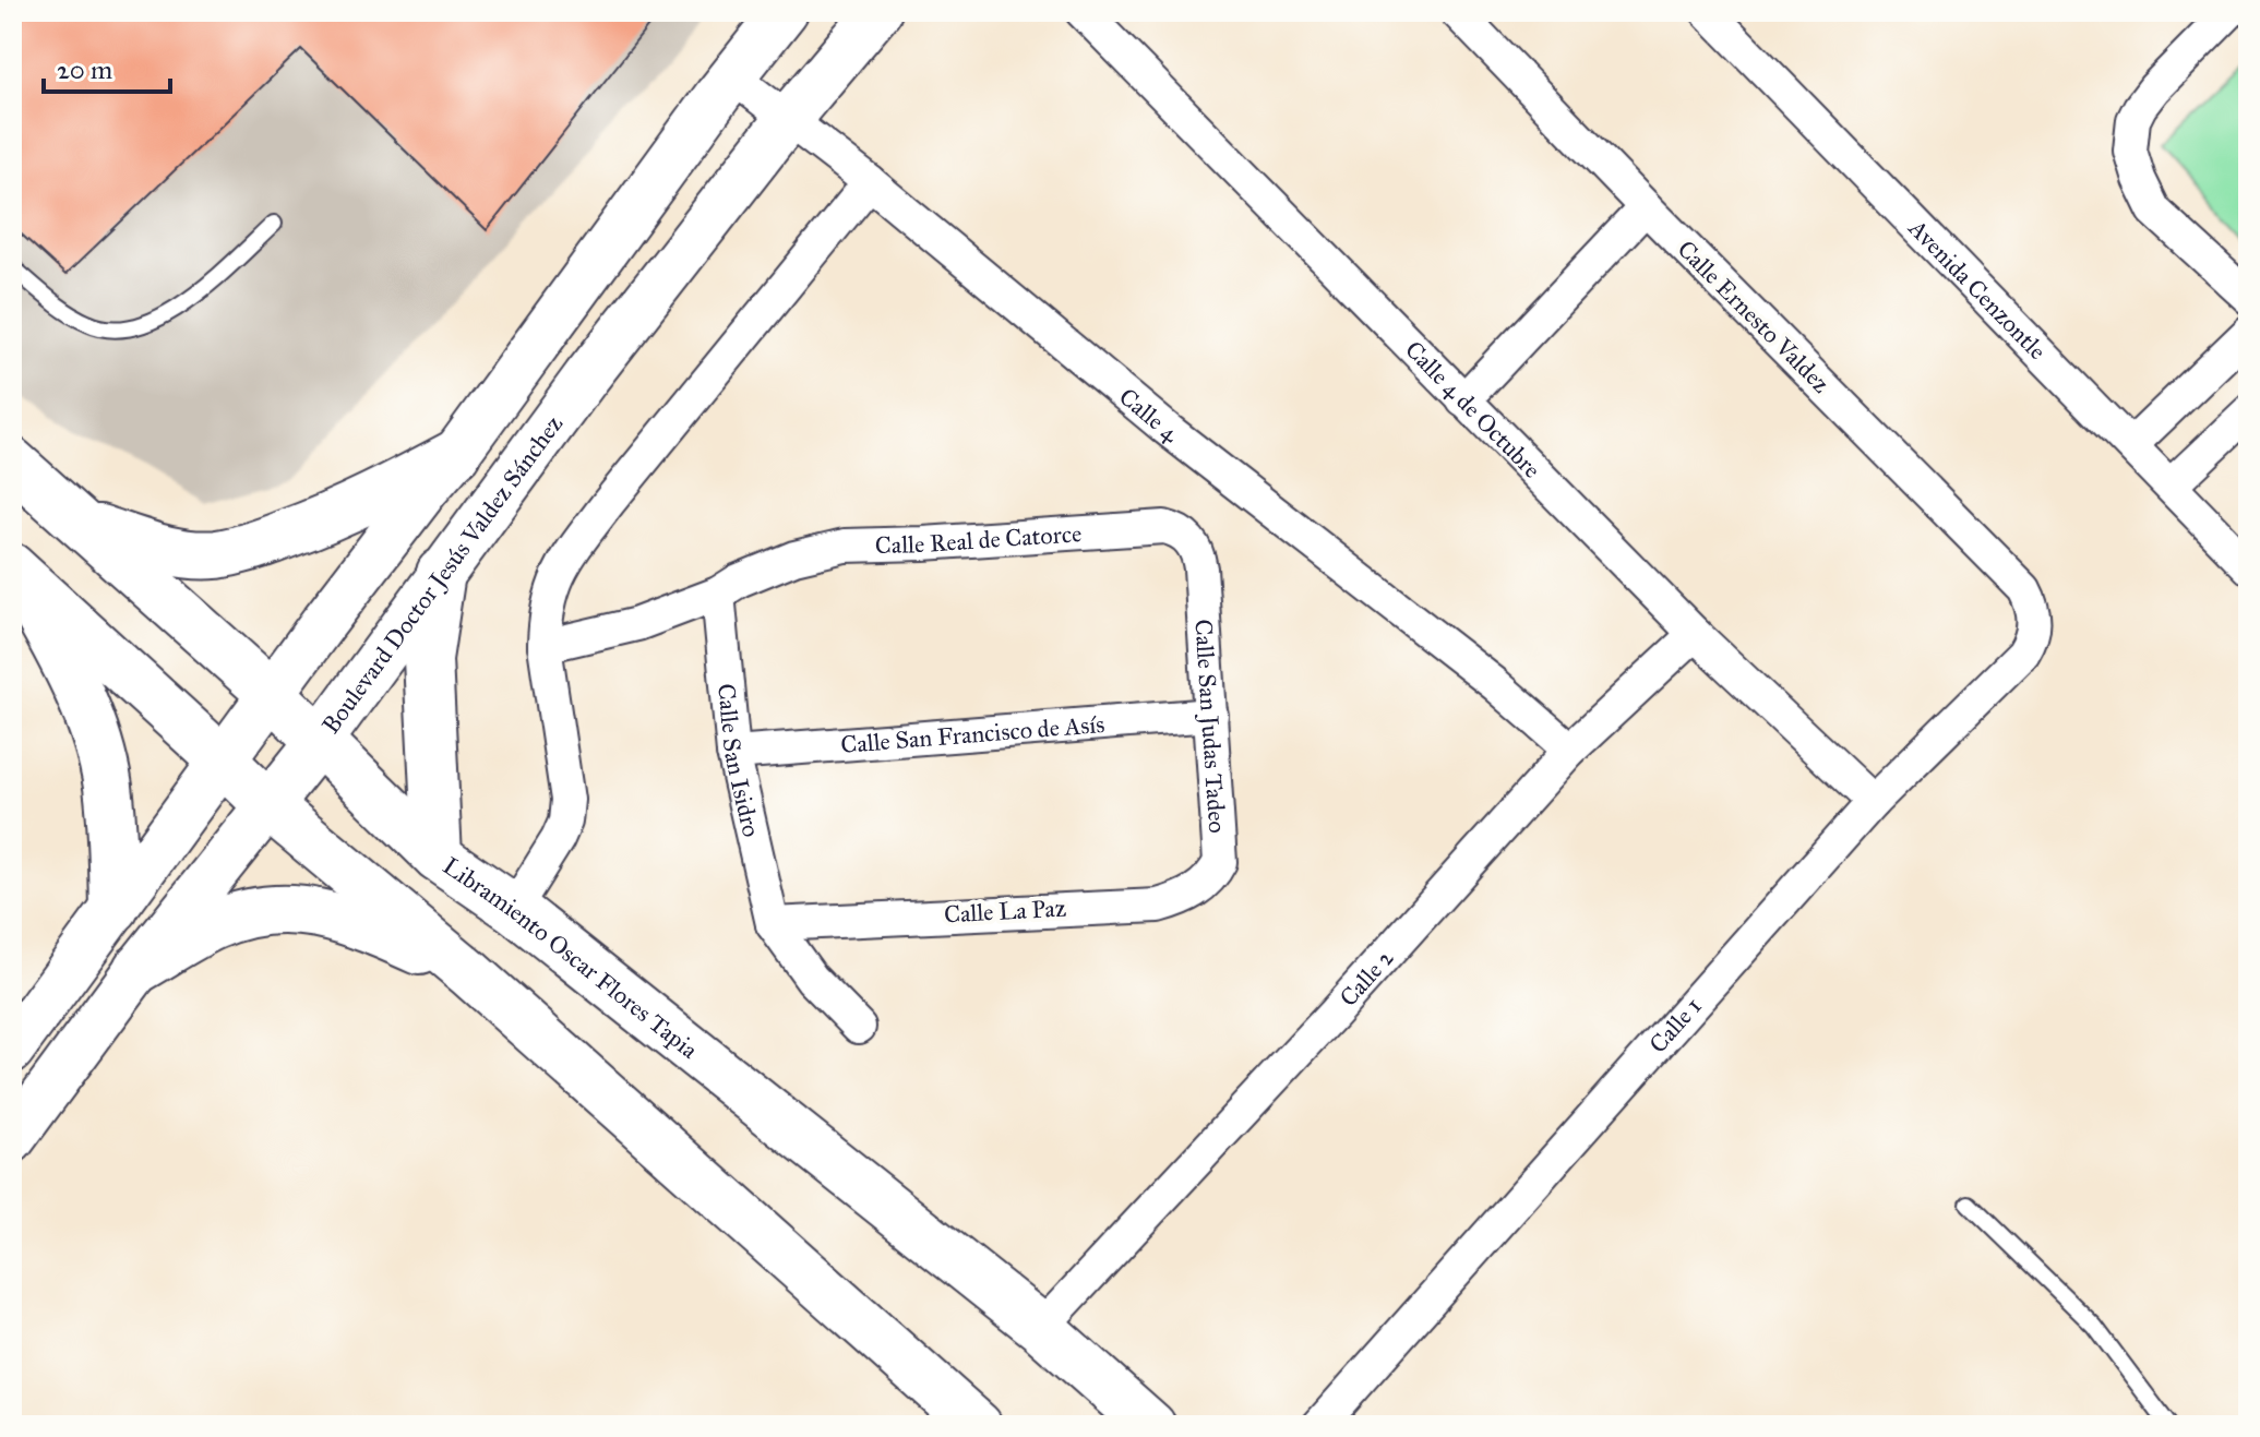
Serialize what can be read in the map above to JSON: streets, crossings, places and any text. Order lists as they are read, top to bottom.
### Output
{
  "streets": {
    "highway": ["Libramiento Oscar Flores Tapia"],
    "main road": ["Boulevard Doctor Jesús Valdez Sánchez"],
    "street": [
      "Avenida Cenzontle",
      "Calle Ernesto Valdez",
      "Calle 4 de Octubre",
      "Calle 4",
      "Calle Real de Catorce",
      "Calle San Judas Tadeo",
      "Calle San Francisco de Asís",
      "Calle San Isidro",
      "Calle La Paz",
      "Calle 2",
      "Calle 1"
    ]
  },
  "crossings": [
    ["Calle Ernesto Valdez", "Calle 1"],
    ["Calle 4 de Octubre", "Calle 2"],
    ["Calle 4 de Octubre", "Calle 1"],
    ["Calle 4", "Boulevard Doctor Jesús Valdez Sánchez"],
    ["Calle 4", "Calle 2"],
    ["Calle Real de Catorce", "Calle San Judas Tadeo"],
    ["Calle Real de Catorce", "Calle San Isidro"],
    ["Boulevard Doctor Jesús Valdez Sánchez", "Libramiento Oscar Flores Tapia"],
    ["Calle San Judas Tadeo", "Calle San Francisco de Asís"],
    ["Calle San Judas Tadeo", "Calle La Paz"],
    ["Calle San Francisco de Asís", "Calle San Isidro"],
    ["Calle San Isidro", "Calle La Paz"],
    ["Libramiento Oscar Flores Tapia", "Calle 2"]
  ],
  "scale_bar": "20 m"
}
